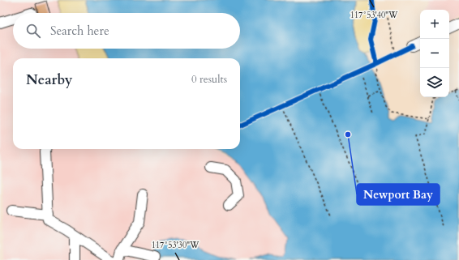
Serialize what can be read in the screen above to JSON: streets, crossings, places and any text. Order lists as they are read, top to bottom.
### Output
{
  "places": ["Newport Bay"],
  "page": {
    "map_buttons": ["+", "−"],
    "search": "Search here",
    "heading": ["Nearby", "0 results"]
  },
  "coordinates": ["117°53'40\"W", "117°53'30\"W"]
}
